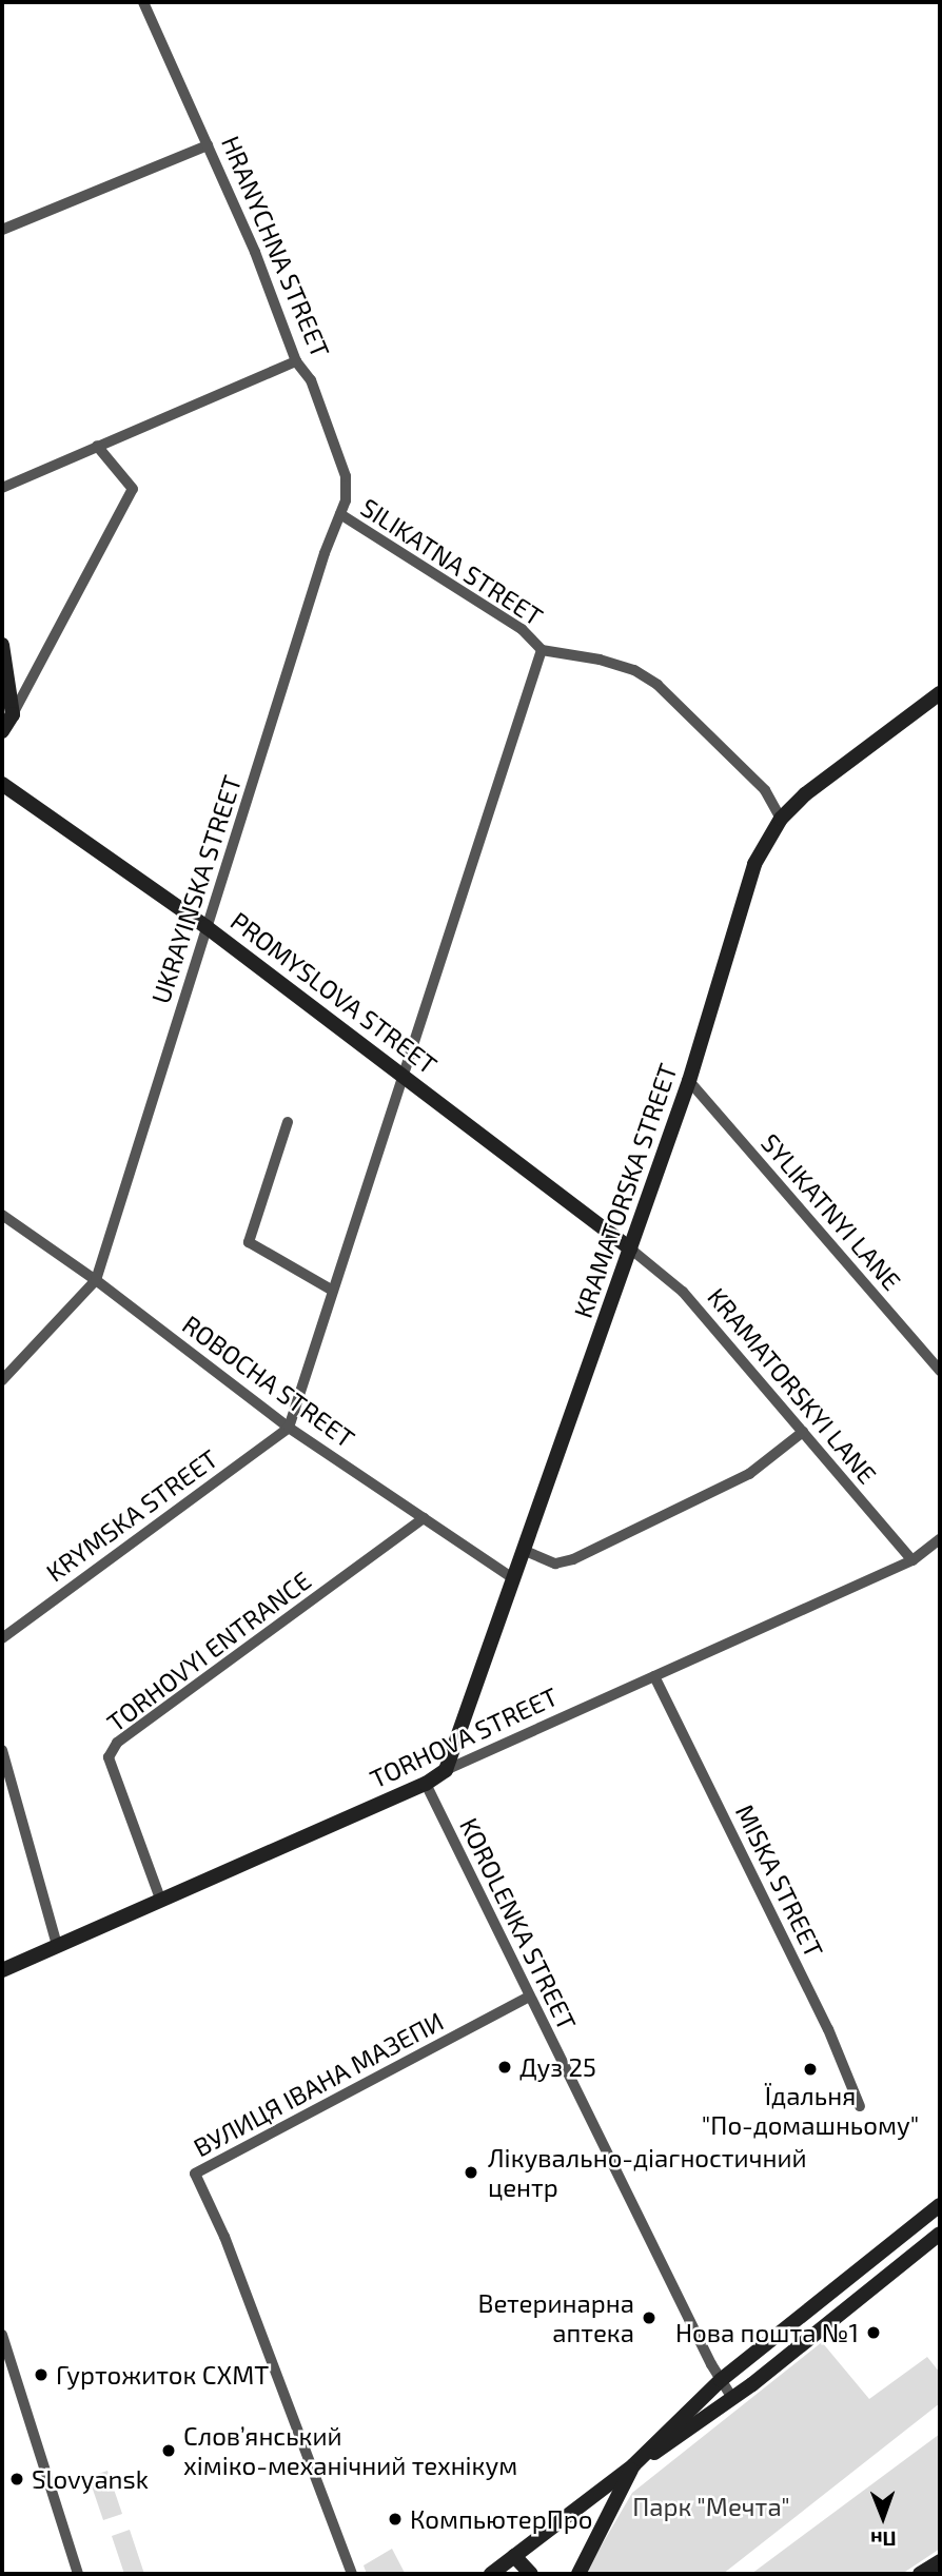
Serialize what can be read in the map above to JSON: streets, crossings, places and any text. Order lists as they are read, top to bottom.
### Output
{
  "streets": {
    "street": [
      "HRANYCHNA STREET",
      "SILIKATNA STREET",
      "UKRAYINSKA STREET",
      "PROMYSLOVA STREET",
      "KRAMATORSKA STREET",
      "SYLIKATNYI LANE",
      "ROBOCHA STREET",
      "KRAMATORSKYI LANE",
      "KRYMSKA STREET",
      "TORHOVYI ENTRANCE",
      "TORHOVA STREET",
      "MISKA STREET",
      "KOROLENKA STREET",
      "ВУЛИЦЯ ІВАНА МАЗЕПИ"
    ]
  },
  "crossings": [
    ["HRANYCHNA STREET", "SILIKATNA STREET"],
    ["HRANYCHNA STREET", "UKRAYINSKA STREET"],
    ["SILIKATNA STREET", "UKRAYINSKA STREET"],
    ["SILIKATNA STREET", "KRAMATORSKA STREET"],
    ["UKRAYINSKA STREET", "PROMYSLOVA STREET"],
    ["UKRAYINSKA STREET", "ROBOCHA STREET"],
    ["PROMYSLOVA STREET", "KRAMATORSKA STREET"],
    ["PROMYSLOVA STREET", "KRAMATORSKYI LANE"],
    ["KRAMATORSKA STREET", "SYLIKATNYI LANE"],
    ["KRAMATORSKA STREET", "ROBOCHA STREET"],
    ["KRAMATORSKA STREET", "KRAMATORSKYI LANE"],
    ["KRAMATORSKA STREET", "TORHOVA STREET"],
    ["ROBOCHA STREET", "KRYMSKA STREET"],
    ["ROBOCHA STREET", "TORHOVYI ENTRANCE"],
    ["KRAMATORSKYI LANE", "TORHOVA STREET"],
    ["TORHOVYI ENTRANCE", "TORHOVA STREET"],
    ["TORHOVA STREET", "MISKA STREET"],
    ["TORHOVA STREET", "KOROLENKA STREET"],
    ["KOROLENKA STREET", "ВУЛИЦЯ ІВАНА МАЗЕПИ"]
  ],
  "parks": ["Парк \"Мечта\""],
  "places": [
    "Дуз 25",
    "Їдальня \"По-домашньому\"",
    "Лікувально-діагностичний центр",
    "Ветеринарна аптека",
    "Нова пошта №1",
    "Гуртожиток СХМТ",
    "Слов’янський хіміко-механічний технікум",
    "Slovyansk",
    "КомпьютерПро"
  ],
  "north": "bottom"
}
